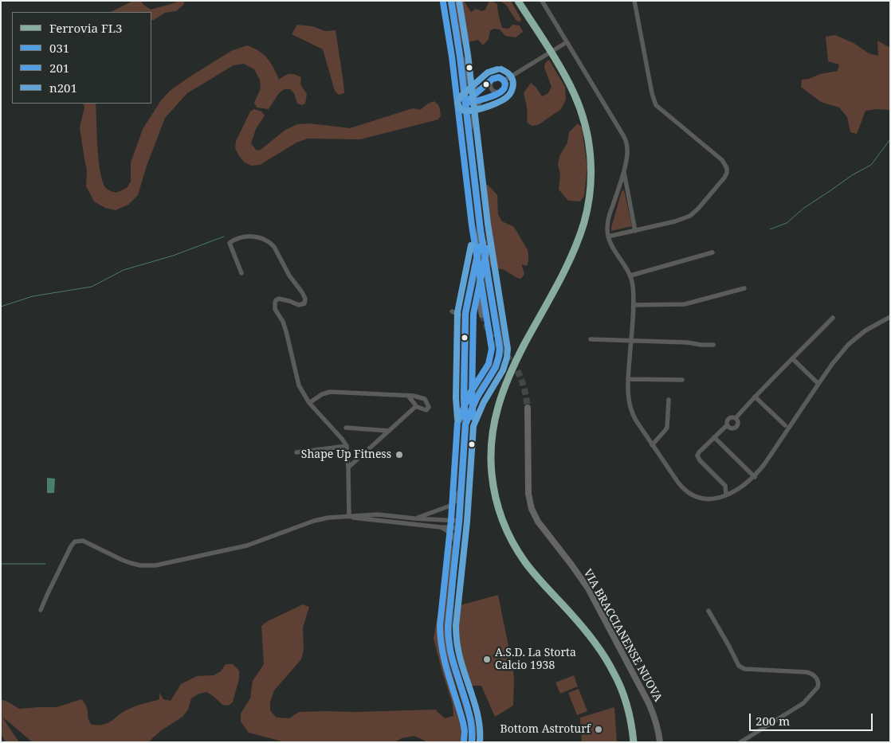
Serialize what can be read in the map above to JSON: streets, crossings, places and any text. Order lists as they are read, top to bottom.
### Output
{
  "streets": {
    "main road": ["VIA BRACCIANENSE NUOVA"]
  },
  "places": ["Shape Up Fitness", "A.S.D. La Storta Calcio 1938", "Bottom Astroturf"],
  "lines": [
    "rail line FL3",
    "transit line 031",
    "transit line n201",
    "transit line 201"
  ],
  "legend": [
    "Ferrovia FL3",
    "031",
    "201",
    "n201"
  ],
  "scale_bar": "200 m"
}
